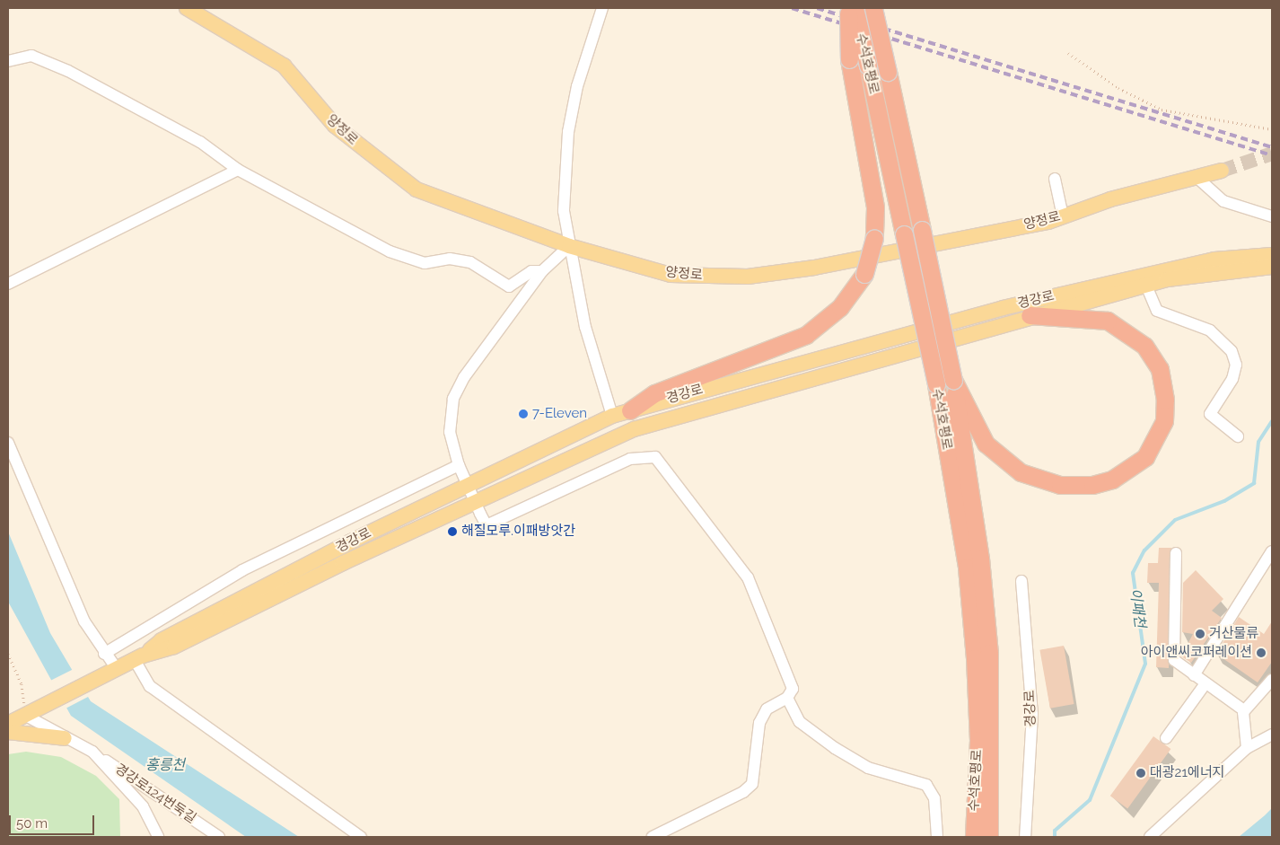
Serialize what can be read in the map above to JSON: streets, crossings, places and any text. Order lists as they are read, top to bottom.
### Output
{
  "streets": {
    "highway": ["수석호평로"],
    "main road": ["양정로", "경강로"],
    "street": ["경강로124번둑길"]
  },
  "water": ["이패천", "홍릉천"],
  "places": [
    "7-Eleven",
    "해질모루.이패방앗간",
    "거산물류",
    "아이앤씨코퍼레이션",
    "대광21에너지"
  ],
  "scale_bar": "50 m"
}
